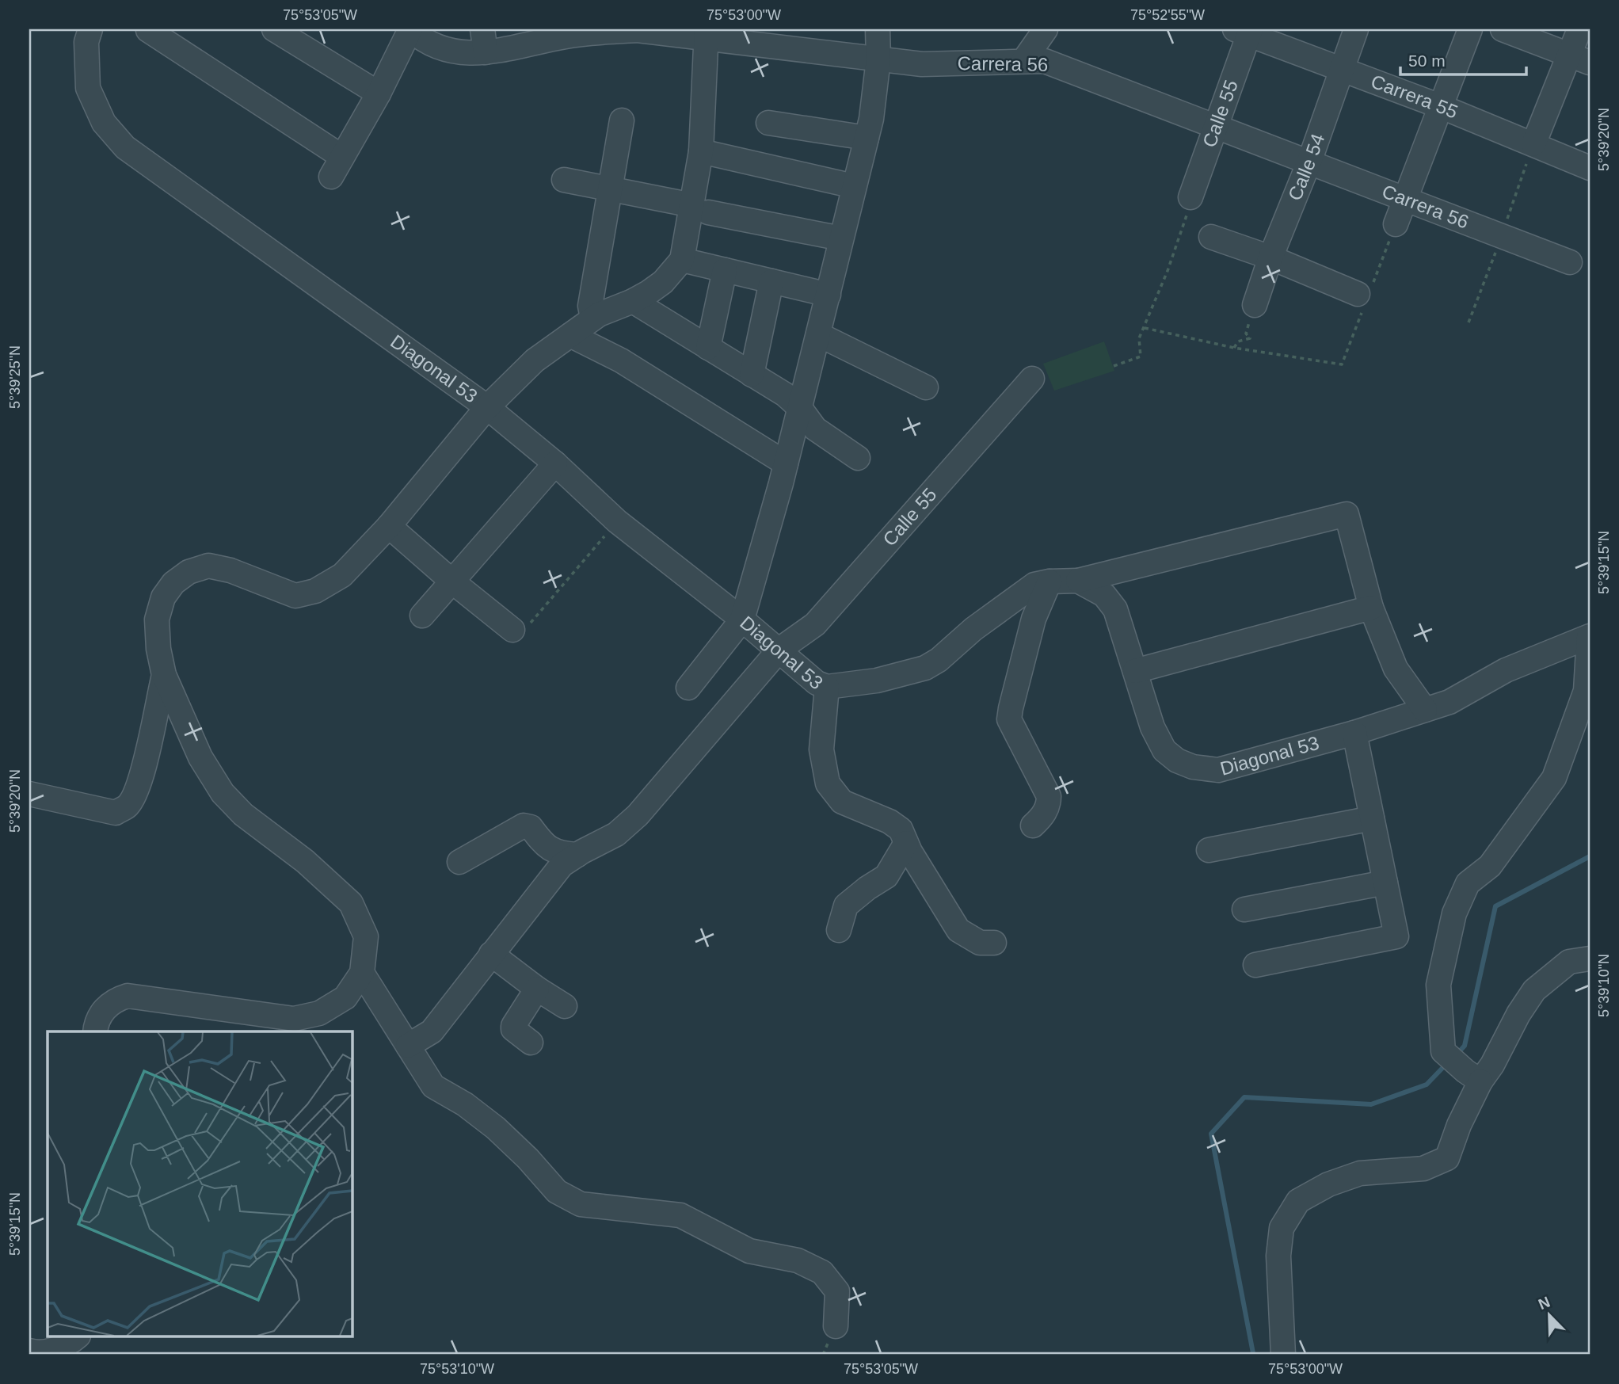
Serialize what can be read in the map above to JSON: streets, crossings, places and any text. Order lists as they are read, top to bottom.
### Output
{
  "streets": {
    "street": [
      "Carrera 56",
      "Carrera 55",
      "Calle 55",
      "Calle 54",
      "Diagonal 53"
    ]
  },
  "crossings": [
    ["Carrera 56", "Calle 55"],
    ["Carrera 56", "Calle 54"],
    ["Carrera 55", "Calle 55"],
    ["Carrera 55", "Calle 54"],
    ["Calle 55", "Diagonal 53"]
  ],
  "scale_bar": "50 m",
  "north": "top left",
  "coordinates": [
    "75°53'05\"W",
    "75°53'00\"W",
    "75°52'55\"W",
    "5°39'20\"N",
    "5°39'25\"N",
    "5°39'15\"N",
    "5°39'10\"N",
    "75°53'10\"W"
  ]
}
